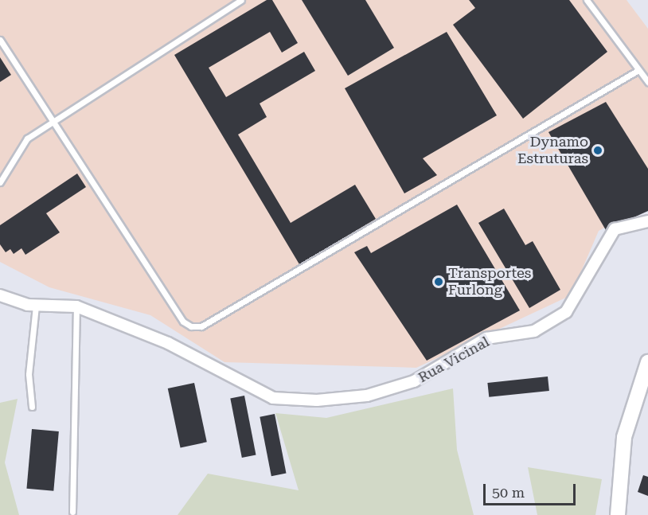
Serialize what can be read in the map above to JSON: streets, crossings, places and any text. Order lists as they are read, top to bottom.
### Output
{
  "streets": {
    "street": ["Rua Vicinal"]
  },
  "places": ["Dynamo Estruturas", "Transportes Furlong"],
  "scale_bar": "50 m"
}
